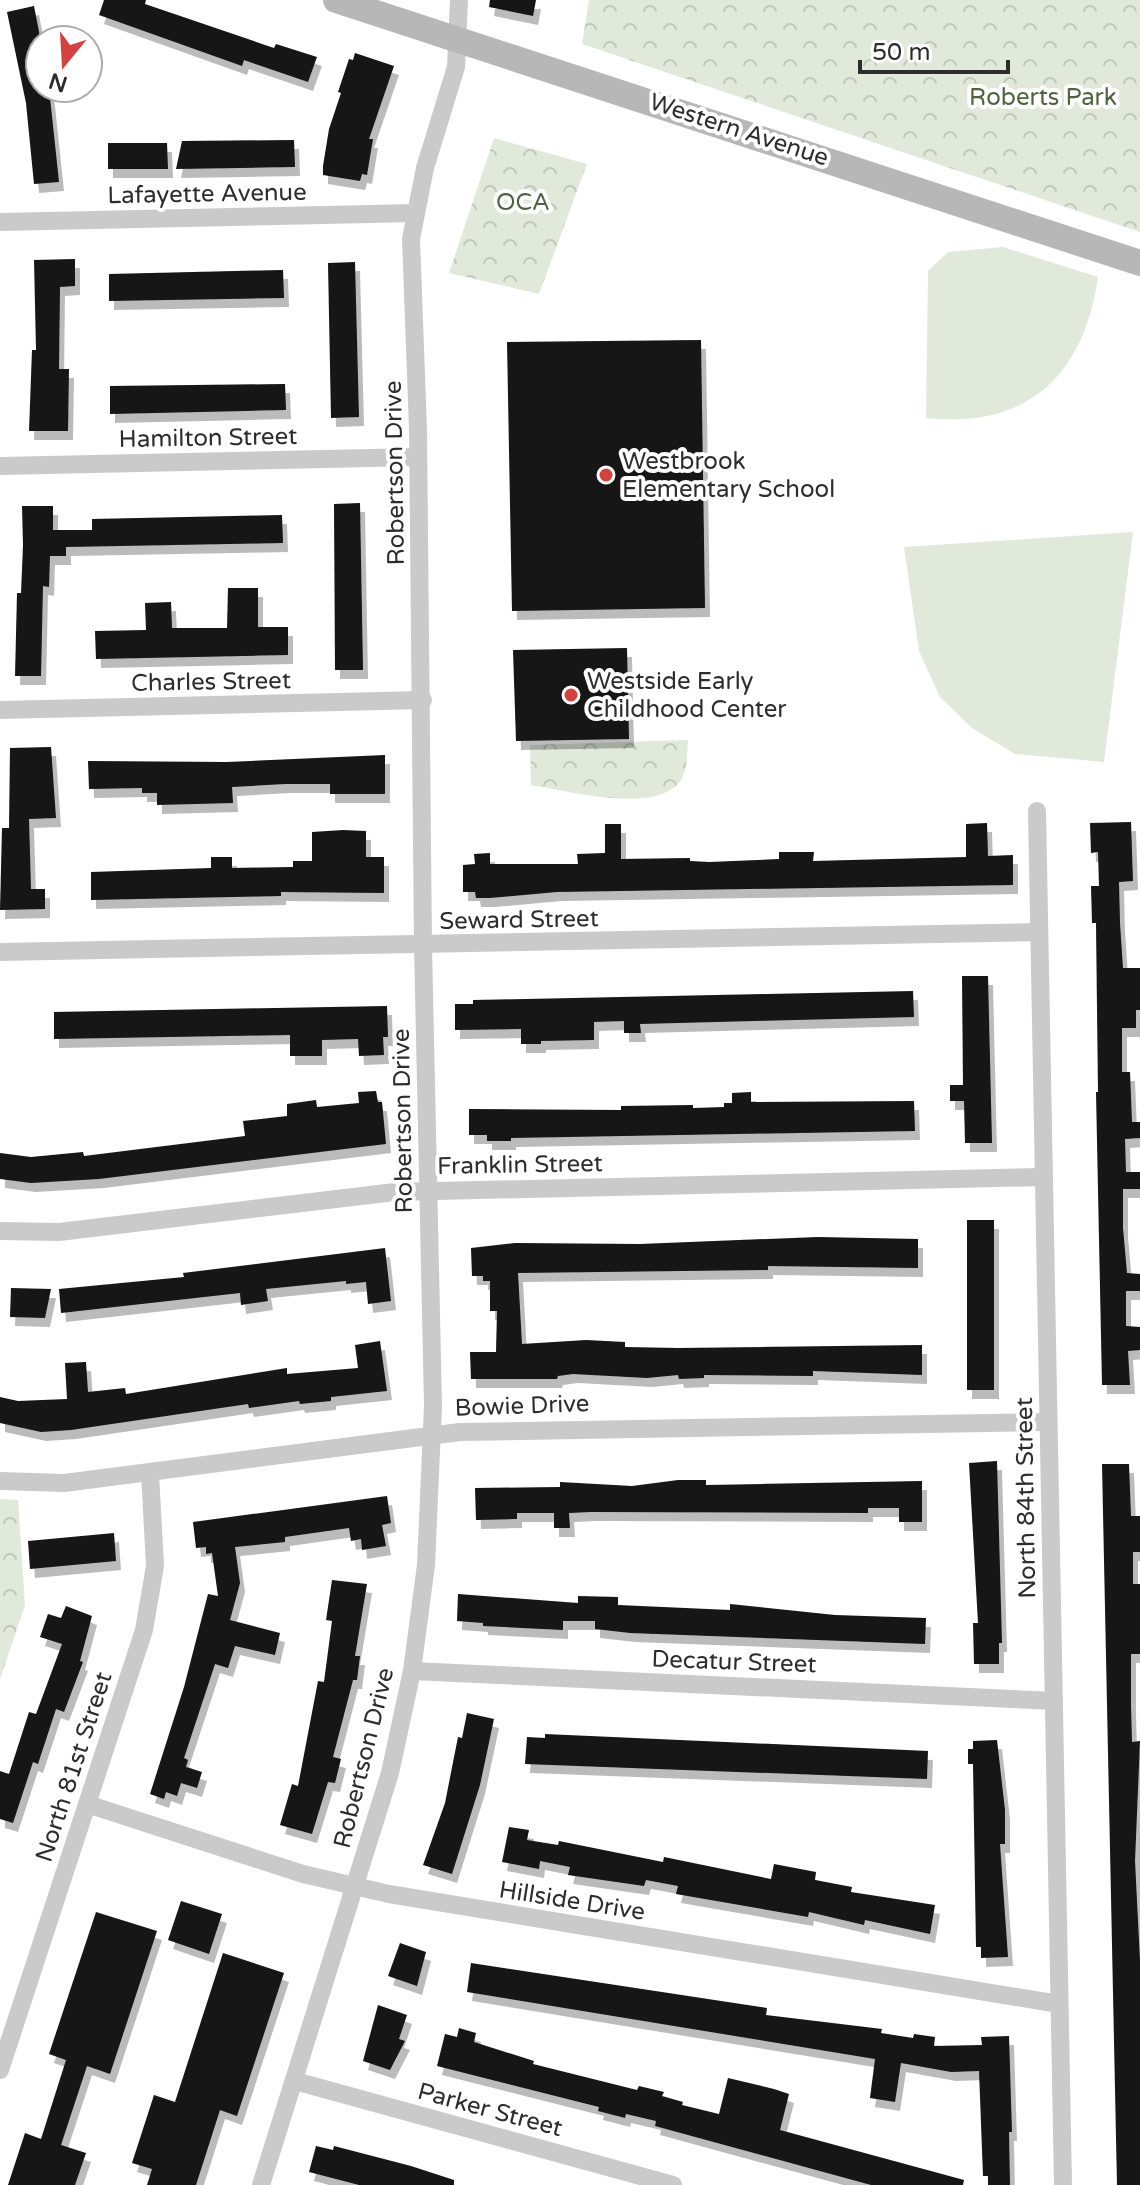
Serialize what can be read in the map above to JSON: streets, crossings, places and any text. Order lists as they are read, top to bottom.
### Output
{
  "streets": {
    "street": [
      "Western Avenue",
      "Lafayette Avenue",
      "Hamilton Street",
      "Robertson Drive",
      "Charles Street",
      "Seward Street",
      "Franklin Street",
      "Bowie Drive",
      "North 84th Street",
      "Decatur Street",
      "North 81st Street",
      "Hillside Drive",
      "Parker Street"
    ]
  },
  "crossings": [
    ["Western Avenue", "Robertson Drive"],
    ["Lafayette Avenue", "Robertson Drive"],
    ["Hamilton Street", "Robertson Drive"],
    ["Robertson Drive", "Charles Street"],
    ["Robertson Drive", "Seward Street"],
    ["Robertson Drive", "Franklin Street"],
    ["Robertson Drive", "Bowie Drive"],
    ["Robertson Drive", "Decatur Street"],
    ["Robertson Drive", "Hillside Drive"],
    ["Robertson Drive", "Parker Street"],
    ["Seward Street", "North 84th Street"],
    ["Franklin Street", "North 84th Street"],
    ["Bowie Drive", "North 84th Street"],
    ["Bowie Drive", "North 81st Street"],
    ["North 84th Street", "Decatur Street"],
    ["North 84th Street", "Hillside Drive"],
    ["North 81st Street", "Hillside Drive"]
  ],
  "parks": ["Roberts Park", "OCA"],
  "places": ["Westbrook Elementary School", "Westside Early Childhood Center"],
  "scale_bar": "50 m",
  "north": "bottom"
}
